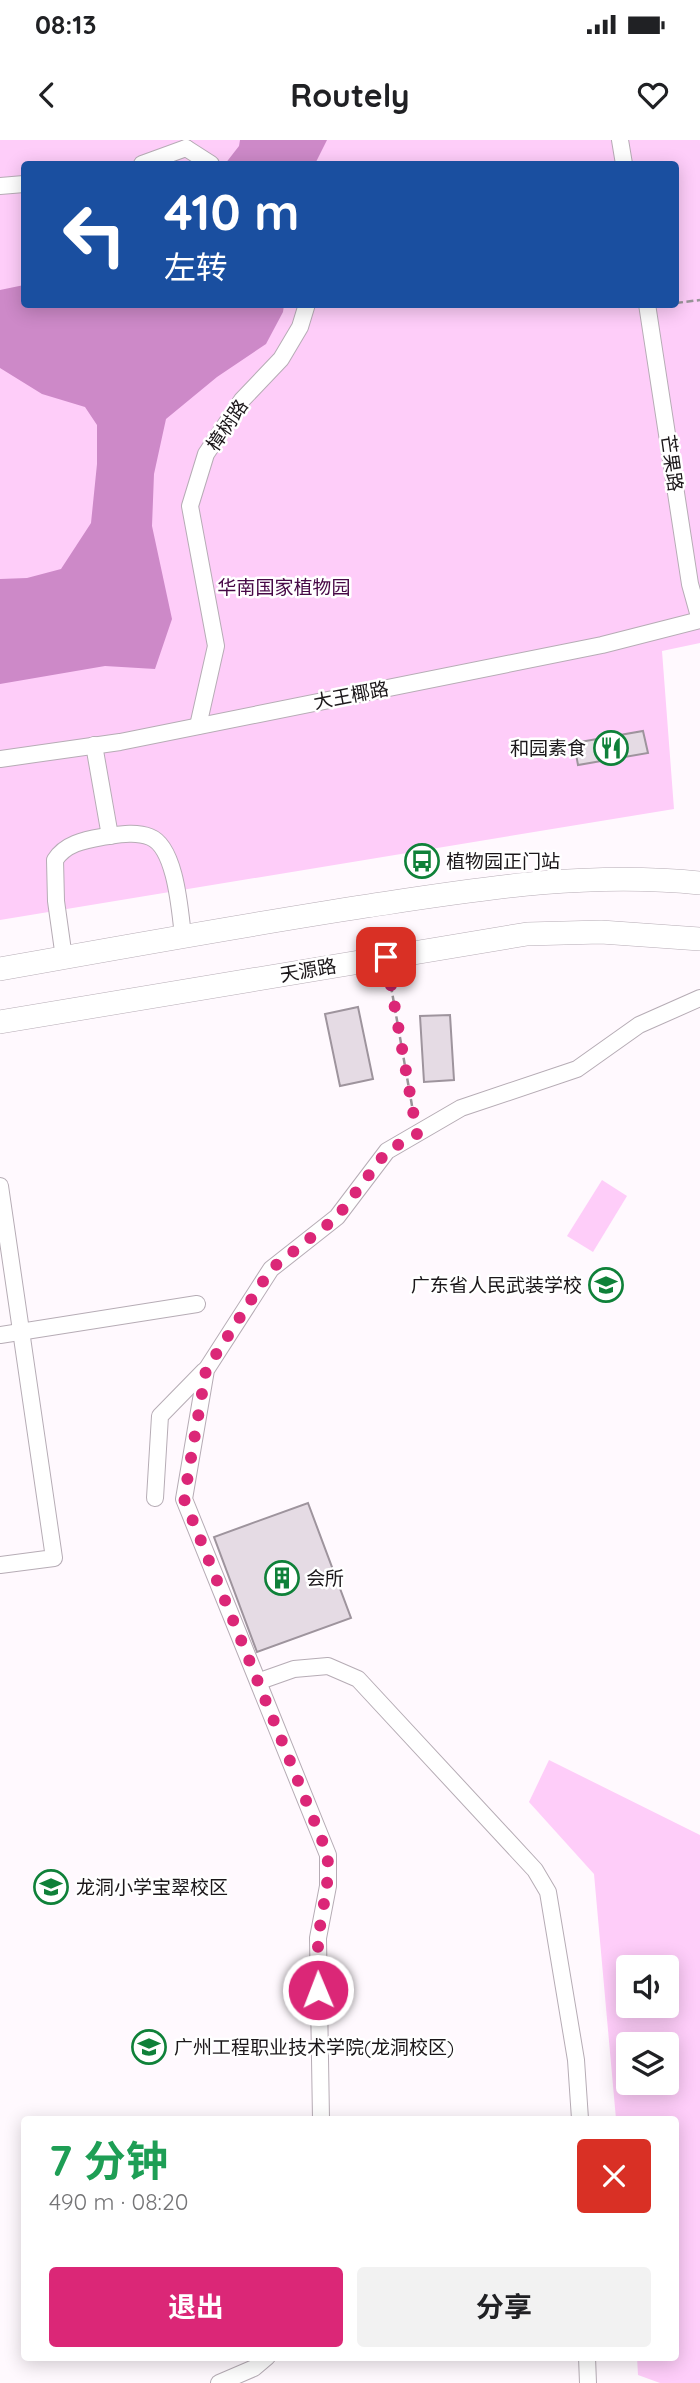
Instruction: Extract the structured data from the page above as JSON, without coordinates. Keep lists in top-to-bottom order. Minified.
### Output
{"streets":{"highway":["天源路"],"street":["樟树路","芒果路","大王椰路"]},"crossings":[["樟树路","大王椰路"],["芒果路","大王椰路"]],"parks":["华南国家植物园"],"places":{"restaurant":["和园素食"],"bus stop":["植物园正门站"],"school or university":["广东省人民武装学校","龙洞小学宝翠校区","广州工程职业技术学院(龙洞校区)"],"building":["会所"]},"page":{"status":"08:13","header":"Routely","turn":["410 m","左转"],"heading":["7 分钟","490 m · 08:20"],"buttons":["退出","分享"]}}
